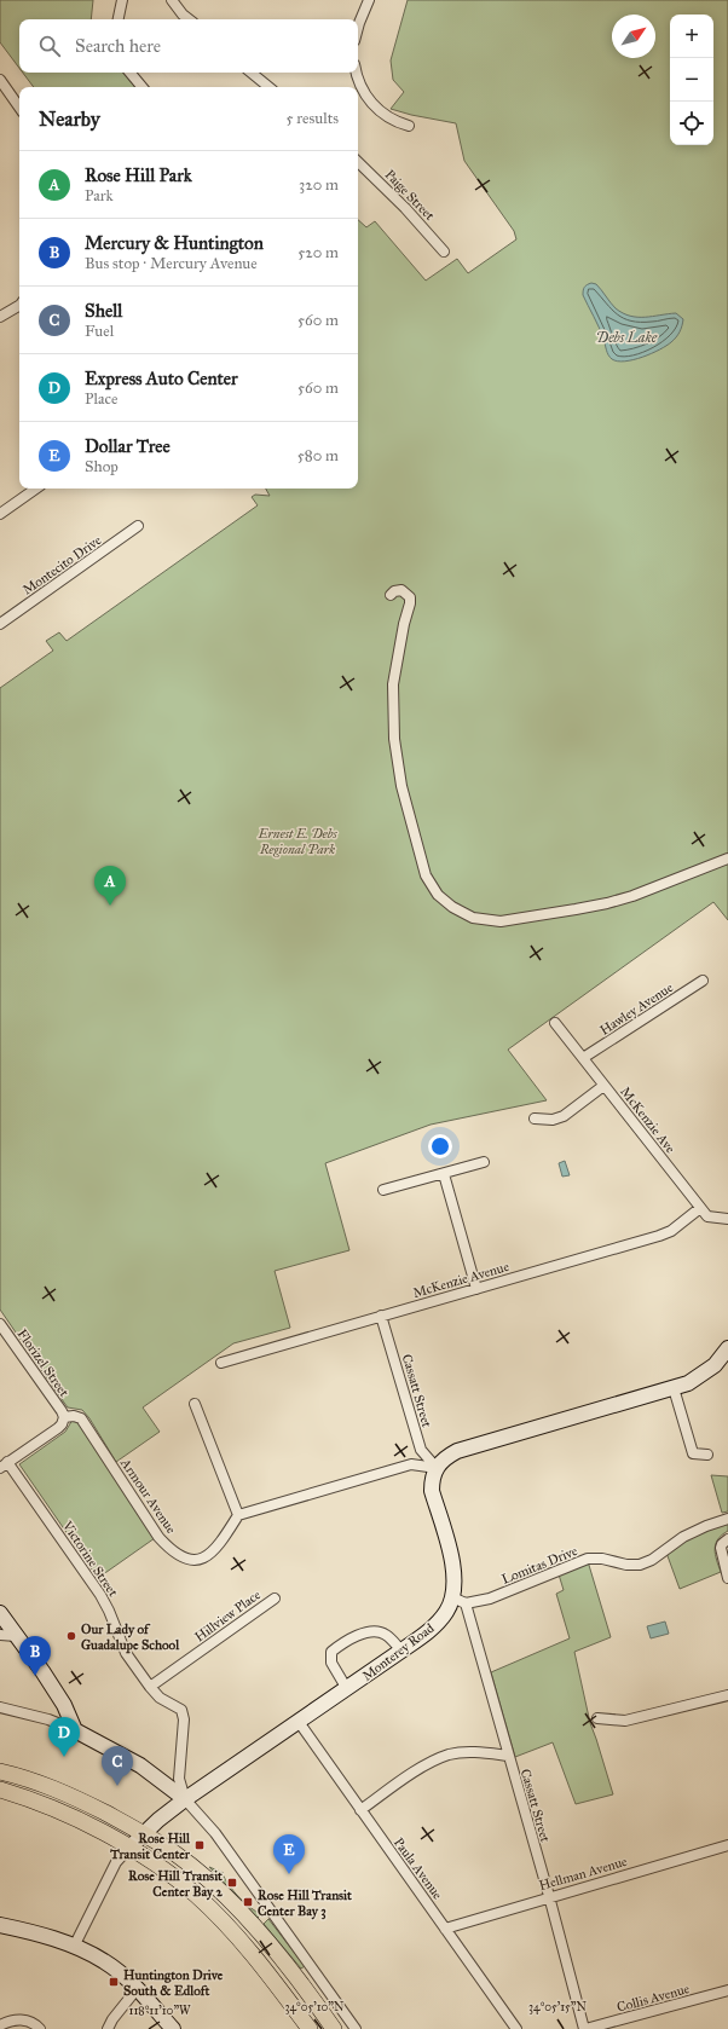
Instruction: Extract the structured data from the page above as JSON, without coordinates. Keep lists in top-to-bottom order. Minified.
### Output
{"streets":{"street":["Paige Street","Montecito Drive","Hawley Avenue","McKenzie Ave","McKenzie Avenue","Florizel Street","Cassatt Street","Armour Avenue","Victorine Street","Lomitas Drive","Hillview Place","Monterey Road","Paula Avenue","Hellman Avenue","Collis Avenue"]},"crossings":[["Hawley Avenue","McKenzie Ave"],["McKenzie Ave","McKenzie Avenue"],["McKenzie Avenue","Cassatt Street"],["Florizel Street","Armour Avenue"],["Cassatt Street","Lomitas Drive"],["Cassatt Street","Monterey Road"],["Cassatt Street","Hellman Avenue"],["Cassatt Street","Collis Avenue"],["Victorine Street","Hillview Place"],["Victorine Street","Monterey Road"],["Lomitas Drive","Monterey Road"],["Monterey Road","Paula Avenue"],["Paula Avenue","Hellman Avenue"]],"water":["Debs Lake"],"parks":["Ernest E. Debs Regional Park"],"places":{"other":["Our Lady of Guadalupe School"],"transit":["Rose Hill Transit Center","Rose Hill Transit Center Bay 2","Rose Hill Transit Center Bay 3","Huntington Drive South & Edloft"]},"north":"top right","page":{"map_buttons":["+","−"],"search":"Search here","heading":["Nearby","5 results"],"list":[{"mark":"A","name":"Rose Hill Park","note":"Park","value":"320 m"},{"mark":"B","name":"Mercury & Huntington","note":"Bus stop · Mercury Avenue","value":"520 m"},{"mark":"C","name":"Shell","note":"Fuel","value":"560 m"},{"mark":"D","name":"Express Auto Center","note":"Place","value":"560 m"},{"mark":"E","name":"Dollar Tree","note":"Shop","value":"580 m"}],"pins":["A","B","D","C","E"]},"coordinates":["34°05'10\"N","34°05'15\"N","118°11'10\"W"]}
